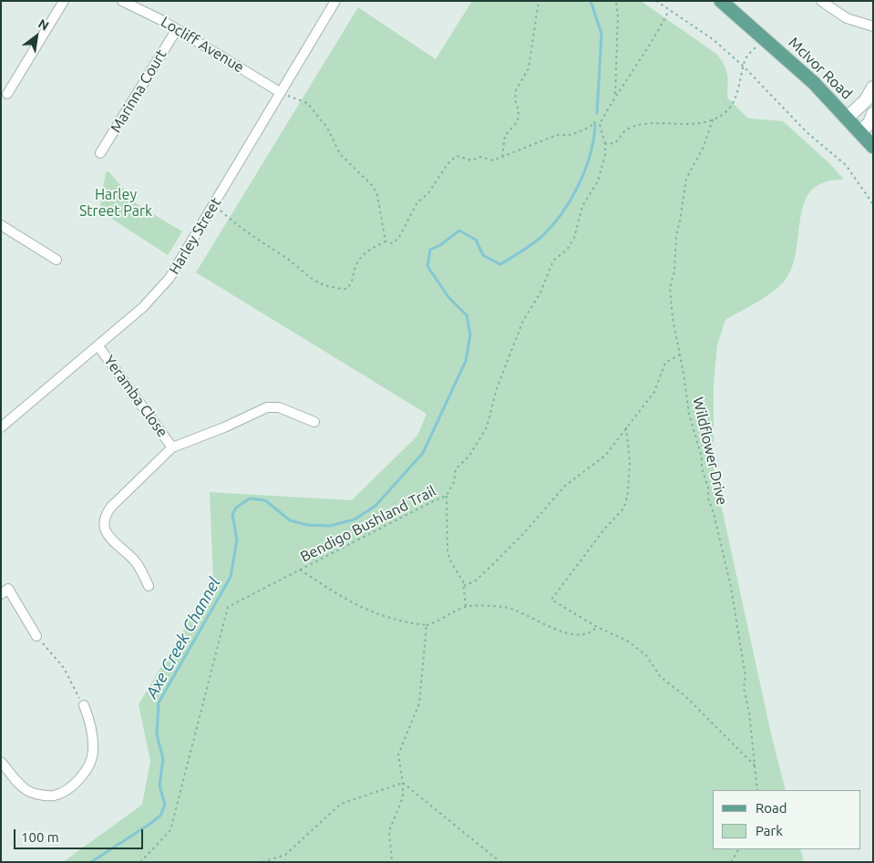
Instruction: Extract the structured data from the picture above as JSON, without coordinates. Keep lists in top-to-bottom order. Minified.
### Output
{"streets":{"main road":["McIvor Road"],"street":["Locliff Avenue","Marinna Court","Harley Street","Yeramba Close"],"path":["Wildflower Drive","Bendigo Bushland Trail"]},"crossings":[["Locliff Avenue","Marinna Court"],["Locliff Avenue","Harley Street"],["Harley Street","Yeramba Close"]],"water":["Axe Creek Channel"],"parks":["Harley Street Park"],"legend":["Road","Park"],"scale_bar":"100 m","north":"top right"}
